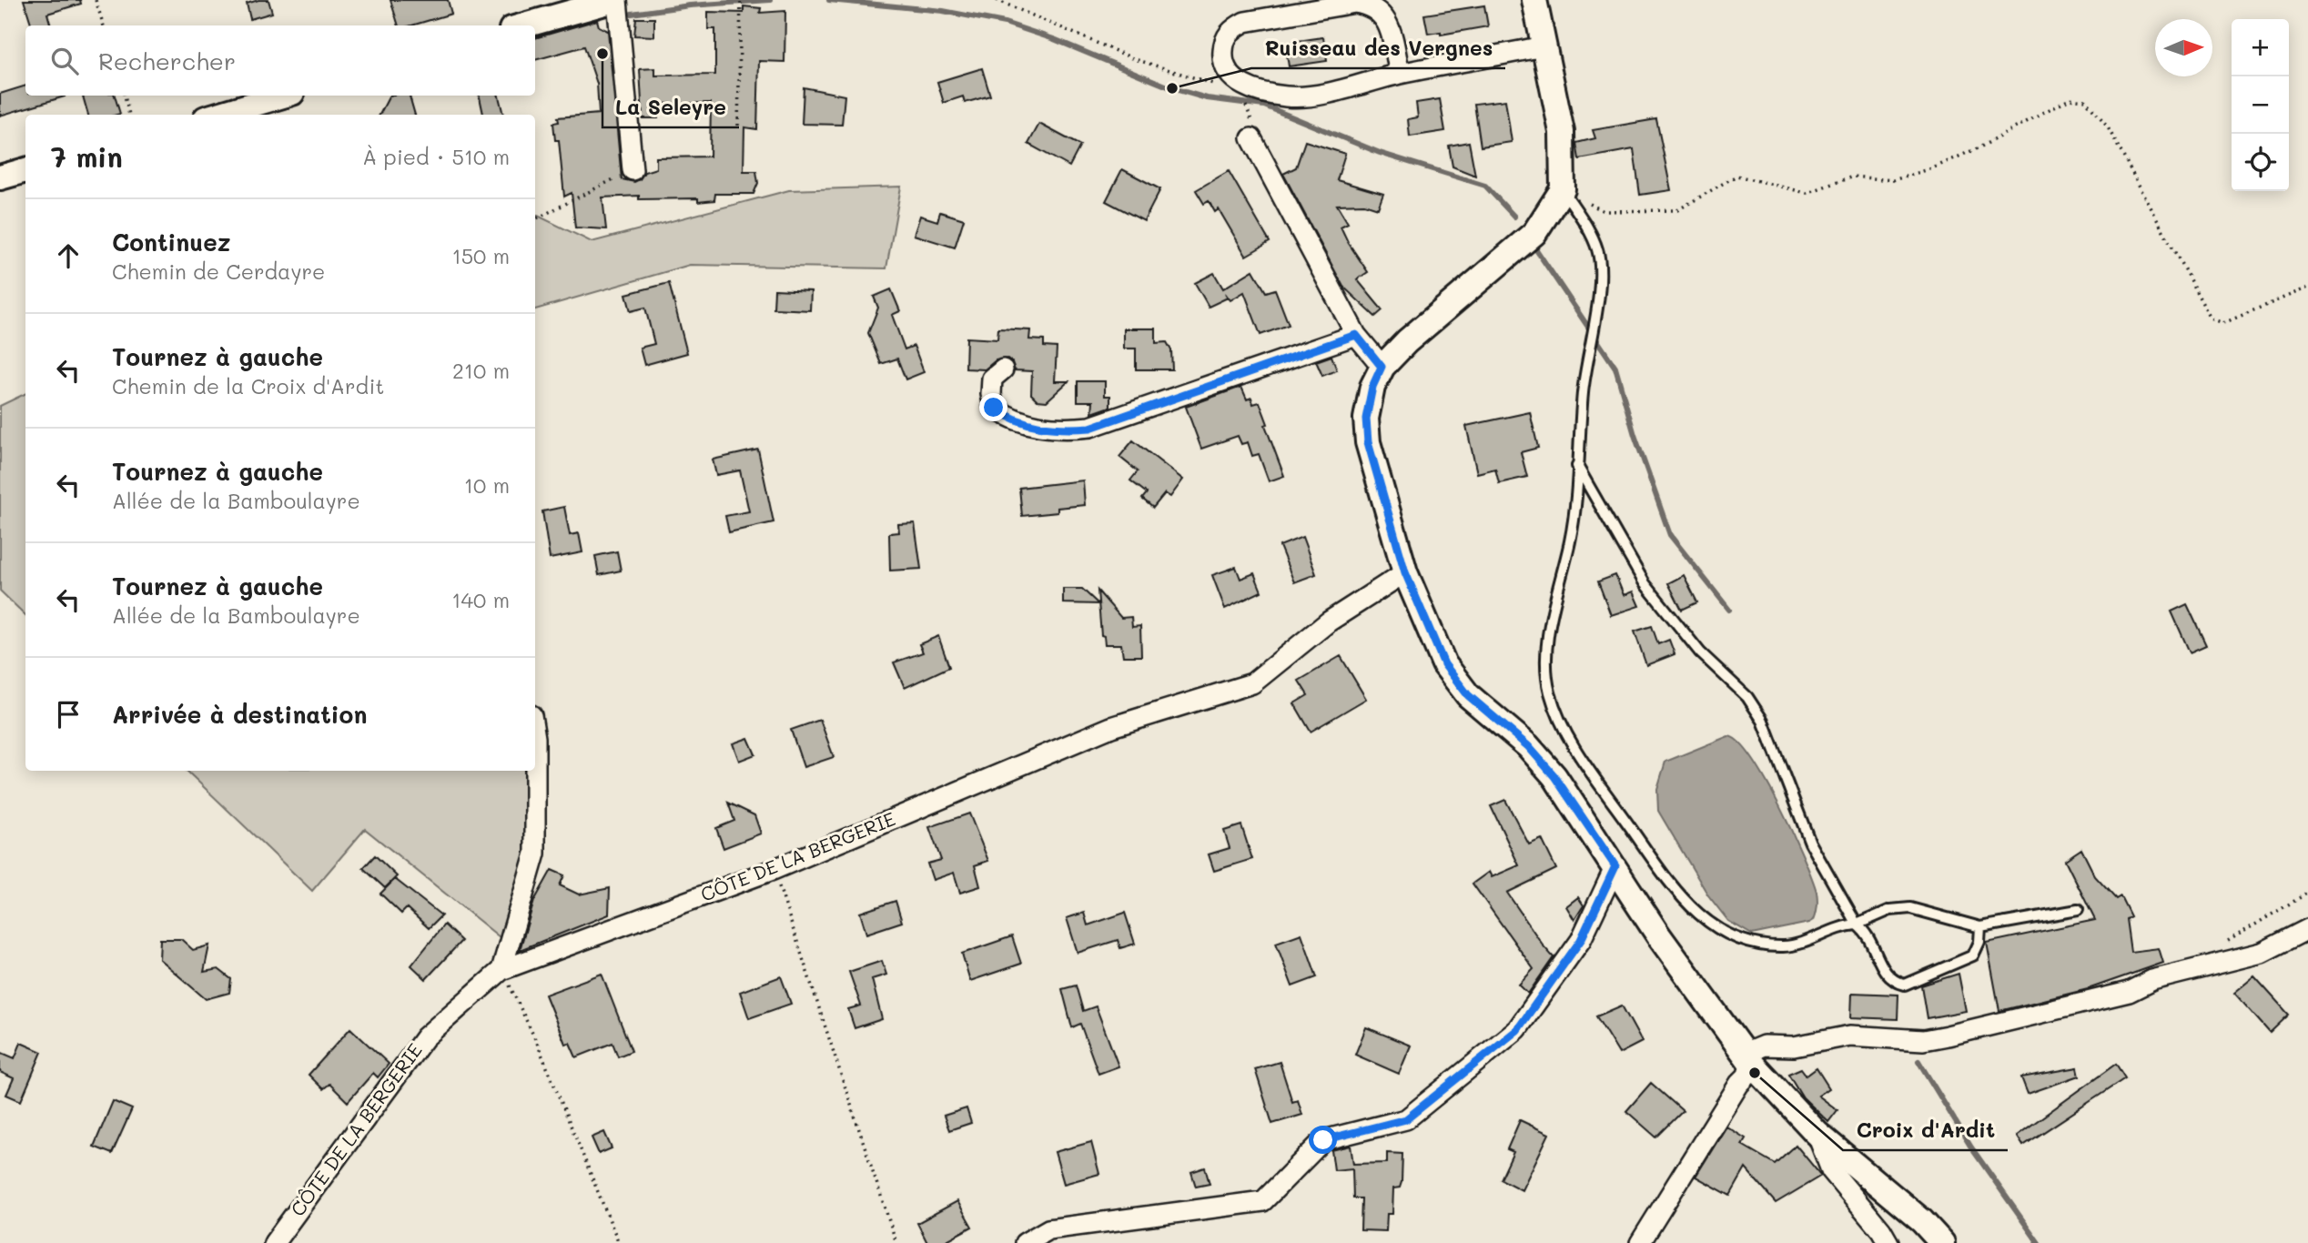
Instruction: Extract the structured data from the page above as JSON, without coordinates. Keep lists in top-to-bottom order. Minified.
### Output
{"streets":{"street":["CÔTE DE LA BERGERIE"]},"places":["La Seleyre","Ruisseau des Vergnes","Croix d'Ardit"],"north":"right","page":{"map_buttons":["+","−"],"search":"Rechercher","heading":["7 min","À pied · 510 m"],"list":[["Continuez","Chemin de Cerdayre","150 m"],["Tournez à gauche","Chemin de la Croix d'Ardit","210 m"],["Tournez à gauche","Allée de la Bamboulayre","10 m"],["Tournez à gauche","Allée de la Bamboulayre","140 m"],"Arrivée à destination"]}}
